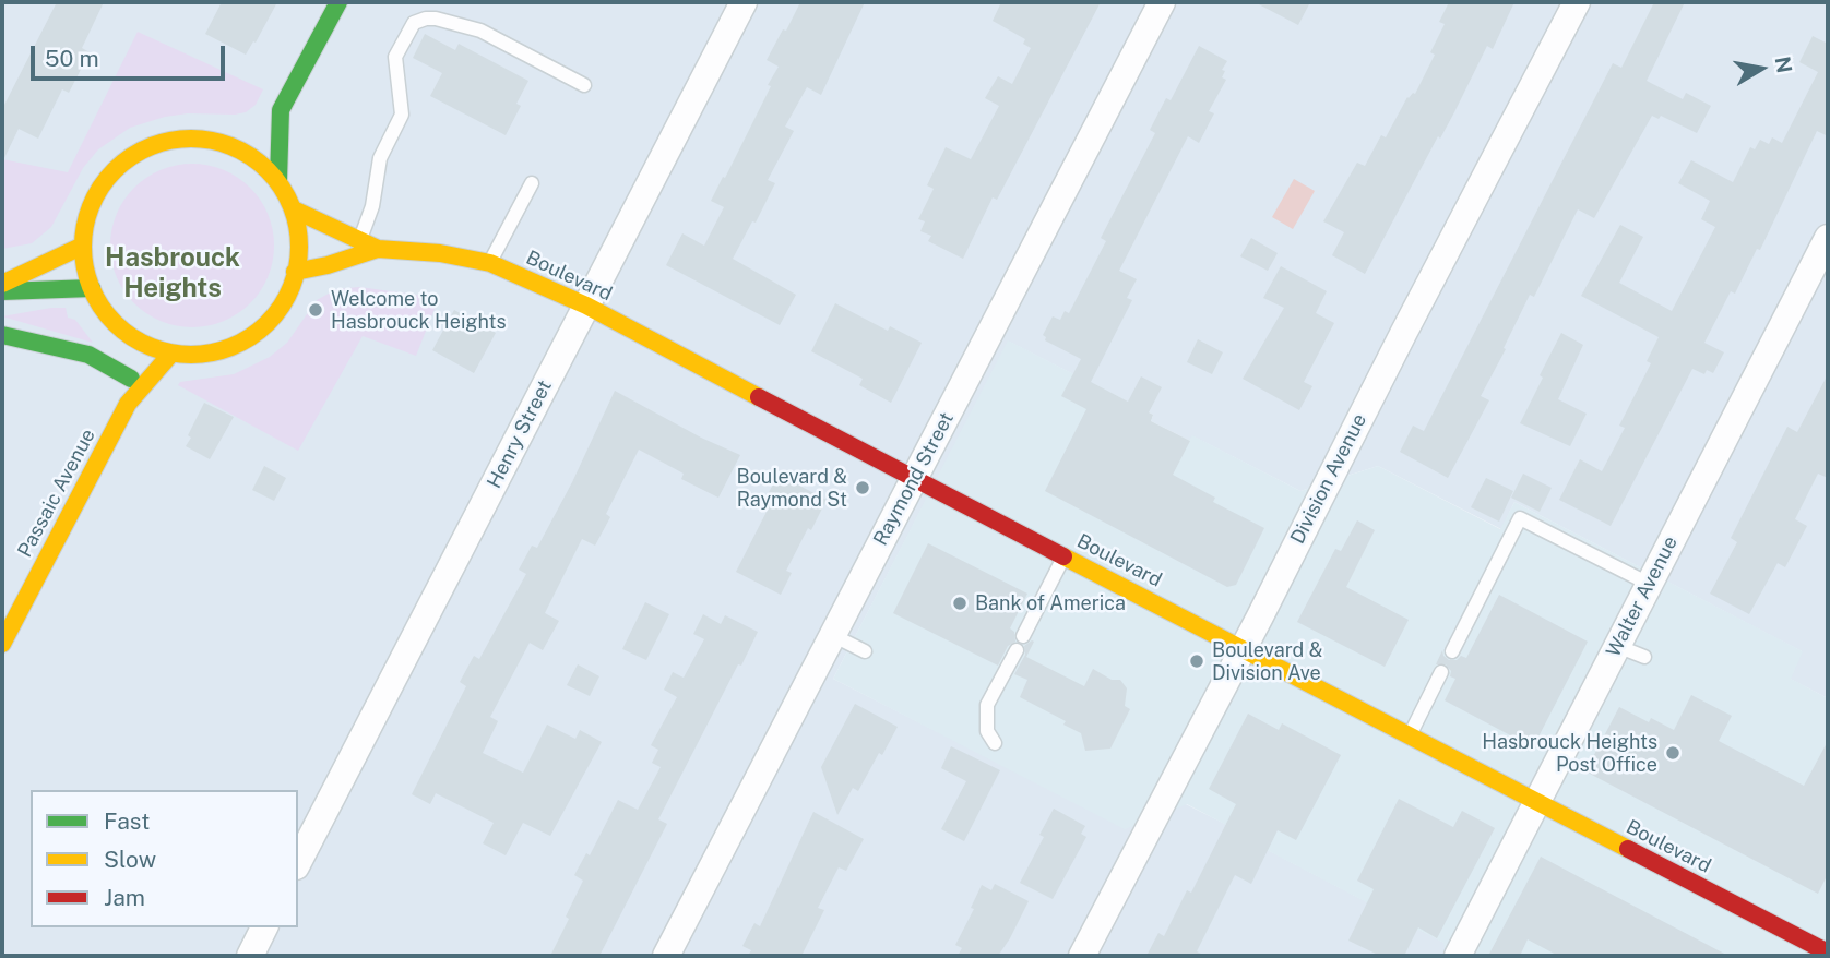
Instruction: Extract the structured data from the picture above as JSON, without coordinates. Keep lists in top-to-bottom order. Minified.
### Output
{"streets":{"street":["Boulevard","Henry Street","Raymond Street","Division Avenue","Passaic Avenue","Walter Avenue"]},"crossings":[["Boulevard","Henry Street"],["Boulevard","Raymond Street"],["Boulevard","Division Avenue"],["Boulevard","Passaic Avenue"],["Boulevard","Walter Avenue"]],"districts":["Hasbrouck Heights"],"places":["Welcome to Hasbrouck Heights","Boulevard & Raymond St","Bank of America","Boulevard & Division Ave","Hasbrouck Heights Post Office"],"legend":["Fast","Slow","Jam"],"scale_bar":"50 m","north":"right"}
